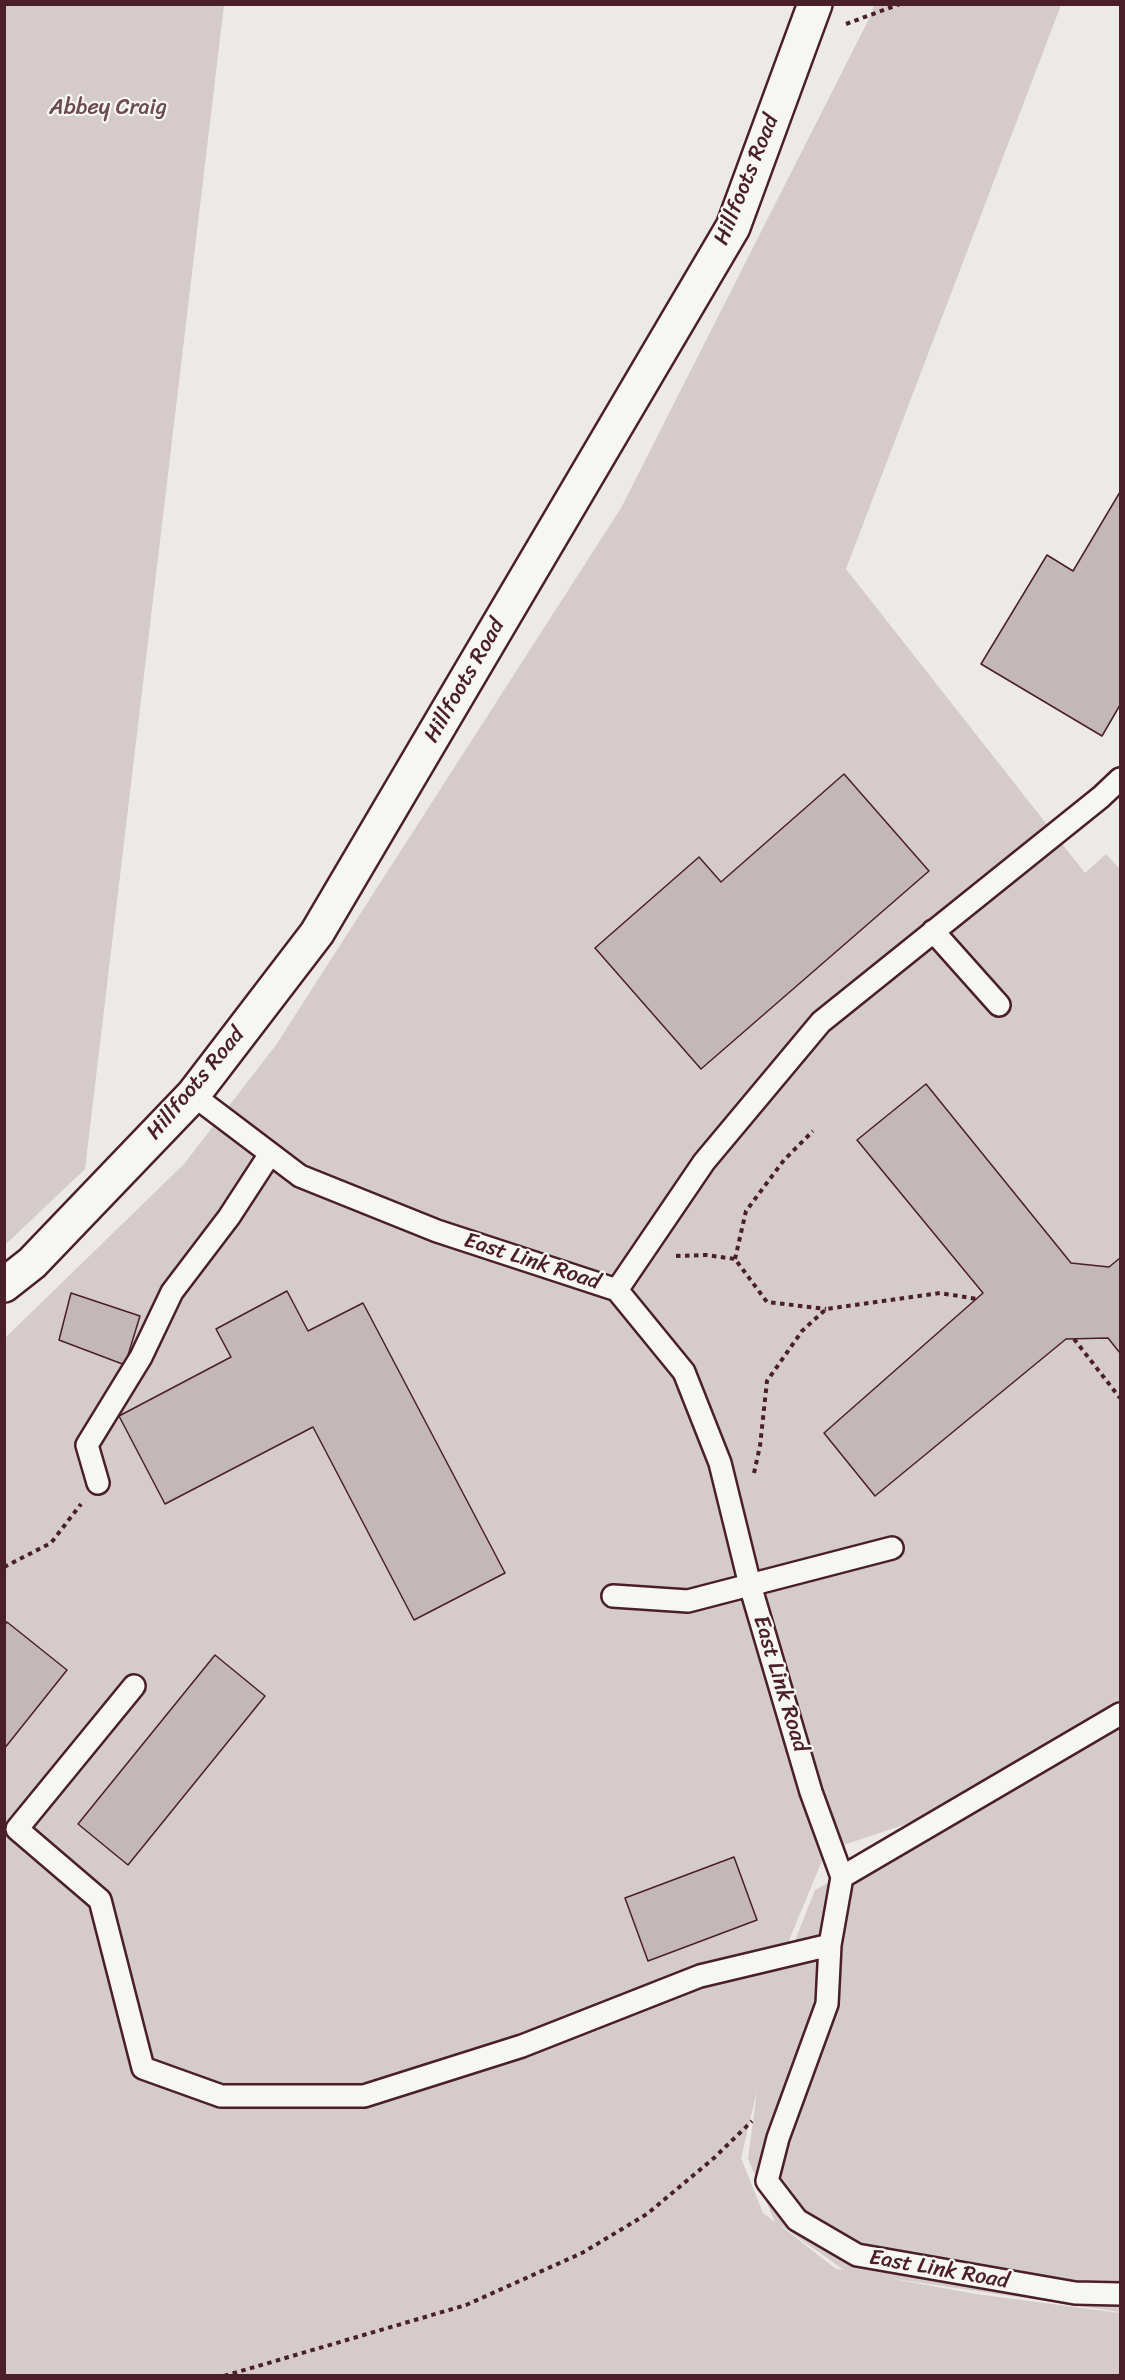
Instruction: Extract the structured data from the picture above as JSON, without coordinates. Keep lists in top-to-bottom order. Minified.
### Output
{"streets":{"main road":["Hillfoots Road"],"lane":["East Link Road"]},"crossings":[["Hillfoots Road","East Link Road"]],"parks":["Abbey Craig"]}
